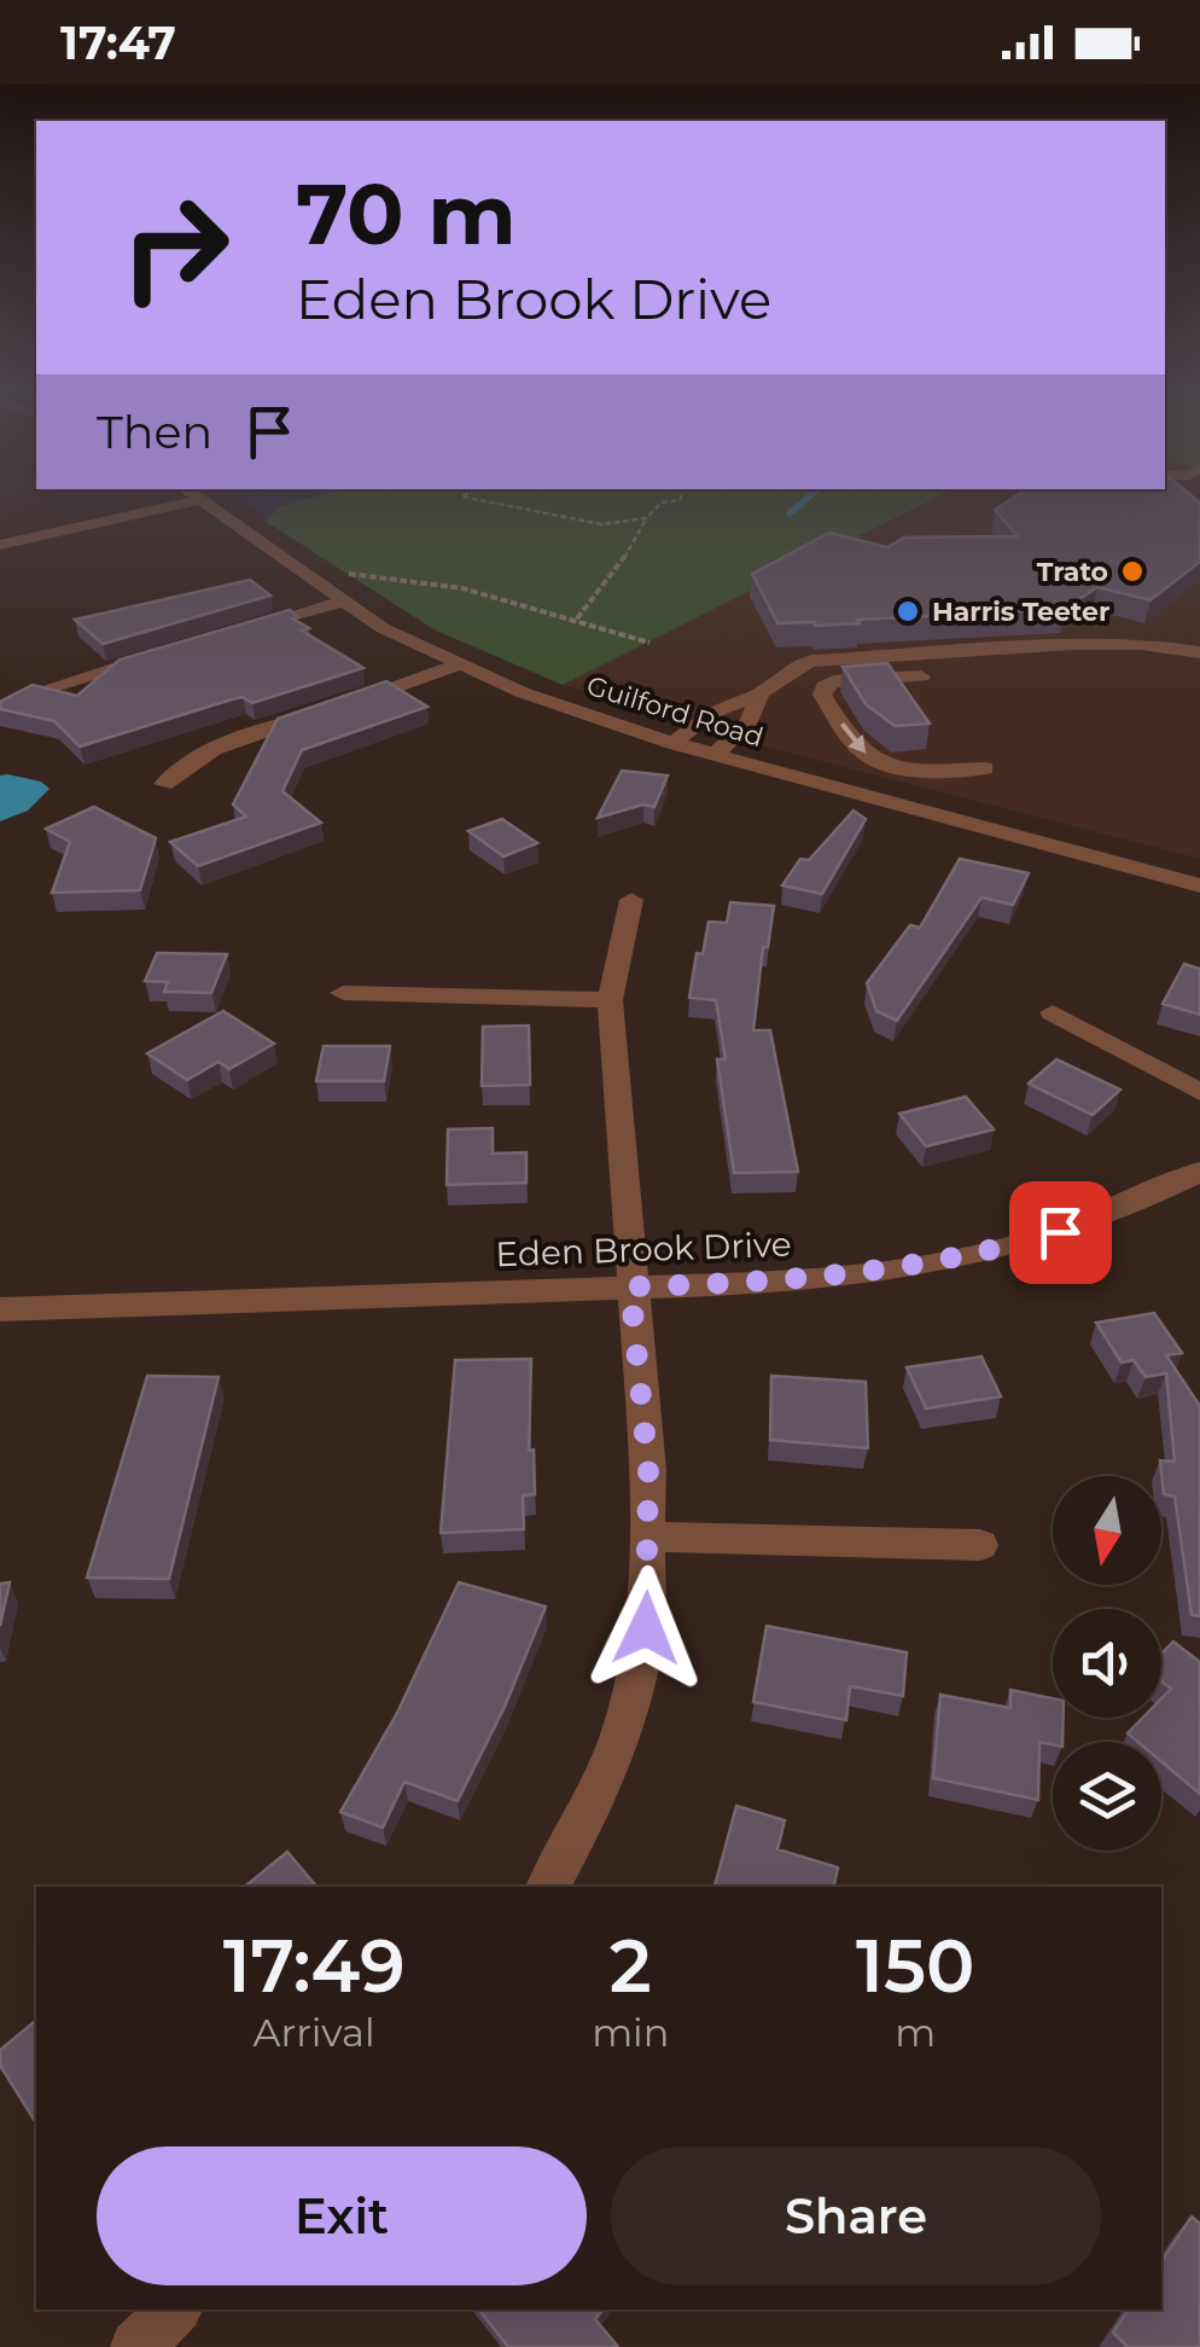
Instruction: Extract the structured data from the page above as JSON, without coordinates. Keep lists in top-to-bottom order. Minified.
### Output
{"streets":{"street":["Guilford Road","Eden Brook Drive"]},"places":["Trato","Harris Teeter"],"north":"bottom","page":{"status":"17:47","turn":["70 m","Eden Brook Drive"],"then":"Then","eta":["17:49","Arrival","2","min","150","m"],"buttons":["Exit","Share"]}}
